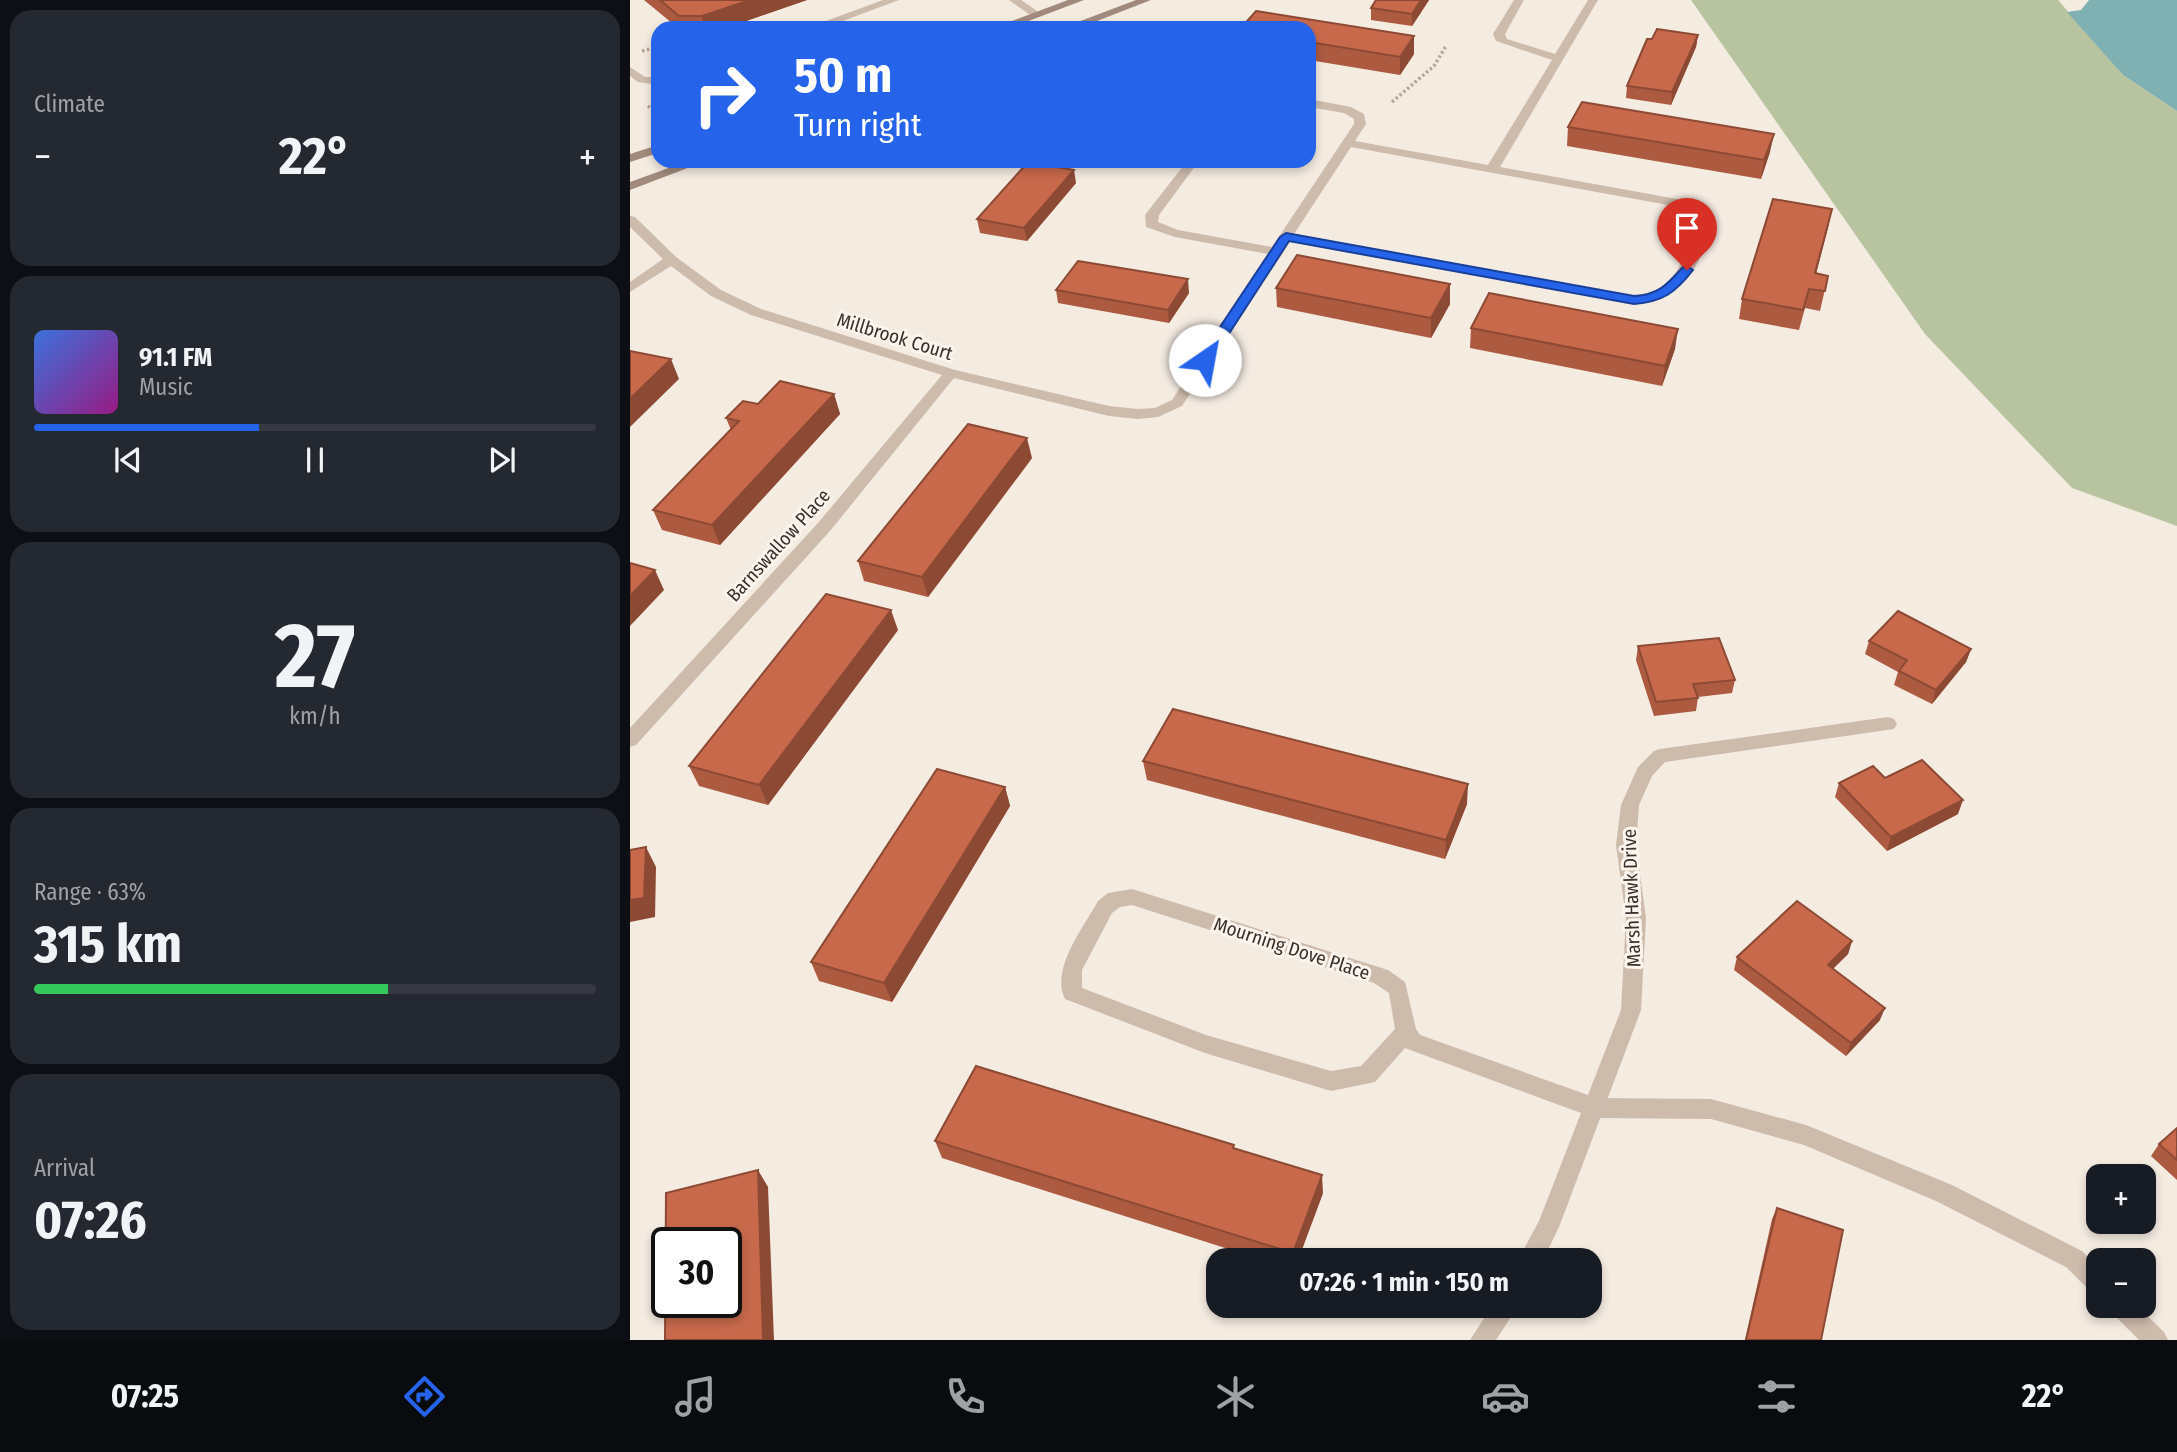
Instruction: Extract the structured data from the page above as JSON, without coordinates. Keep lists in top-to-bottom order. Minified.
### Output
{"streets":{"street":["Millbrook Court","Barnswallow Place","Marsh Hawk Drive","Mourning Dove Place"]},"crossings":[["Millbrook Court","Barnswallow Place"]],"page":{"tile":["Climate",["27","km/h"],["Range · 63%","315 km"],["Arrival","07:26"]],"turn":["50 m","Turn right"],"heat":["−","22°","+"],"song":["91.1 FM","Music"],"map_buttons":["+","−"],"limit":"30","trip":"07:26 · 1 min · 150 m","tabs":["07:25","22°"]}}
